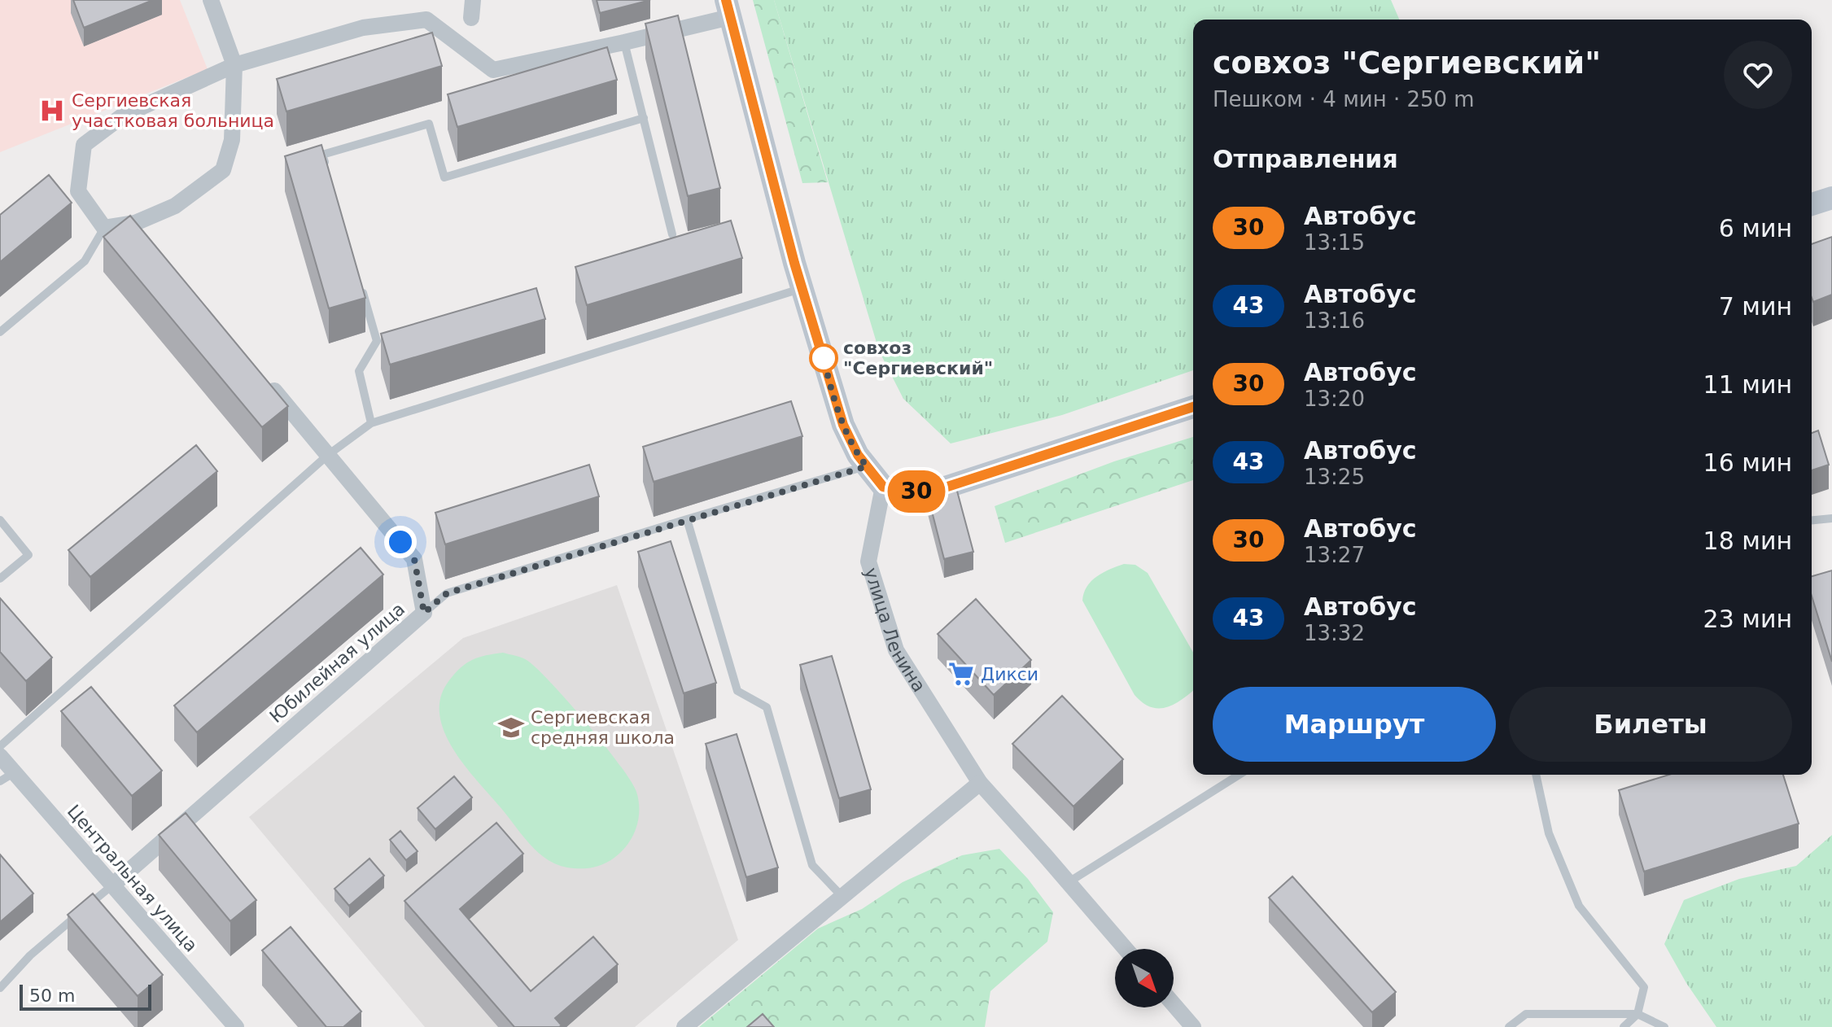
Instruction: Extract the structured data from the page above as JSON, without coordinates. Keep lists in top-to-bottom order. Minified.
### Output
{"streets":{"street":["улица Ленина","Юбилейная улица","Центральная улица"]},"crossings":[["Юбилейная улица","Центральная улица"]],"places":{"hospital":["Сергиевская участковая больница"],"other":["совхоз \"Сергиевский\""],"supermarket":["Дикси"],"school or university":["Сергиевская средняя школа"]},"lines":["bus line 30"],"scale_bar":"50 m","north":"bottom right","page":{"on_map":"30","heading":[["совхоз \"Сергиевский\"","Пешком · 4 мин · 250 m"],"Отправления"],"list":[{"mark":"30","name":"Автобус","note":"13:15","value":"6 мин"},{"mark":"43","name":"Автобус","note":"13:16","value":"7 мин"},{"mark":"30","name":"Автобус","note":"13:20","value":"11 мин"},{"mark":"43","name":"Автобус","note":"13:25","value":"16 мин"},{"mark":"30","name":"Автобус","note":"13:27","value":"18 мин"},{"mark":"43","name":"Автобус","note":"13:32","value":"23 мин"}],"buttons":["Маршрут","Билеты"],"scale":"50 m"}}
